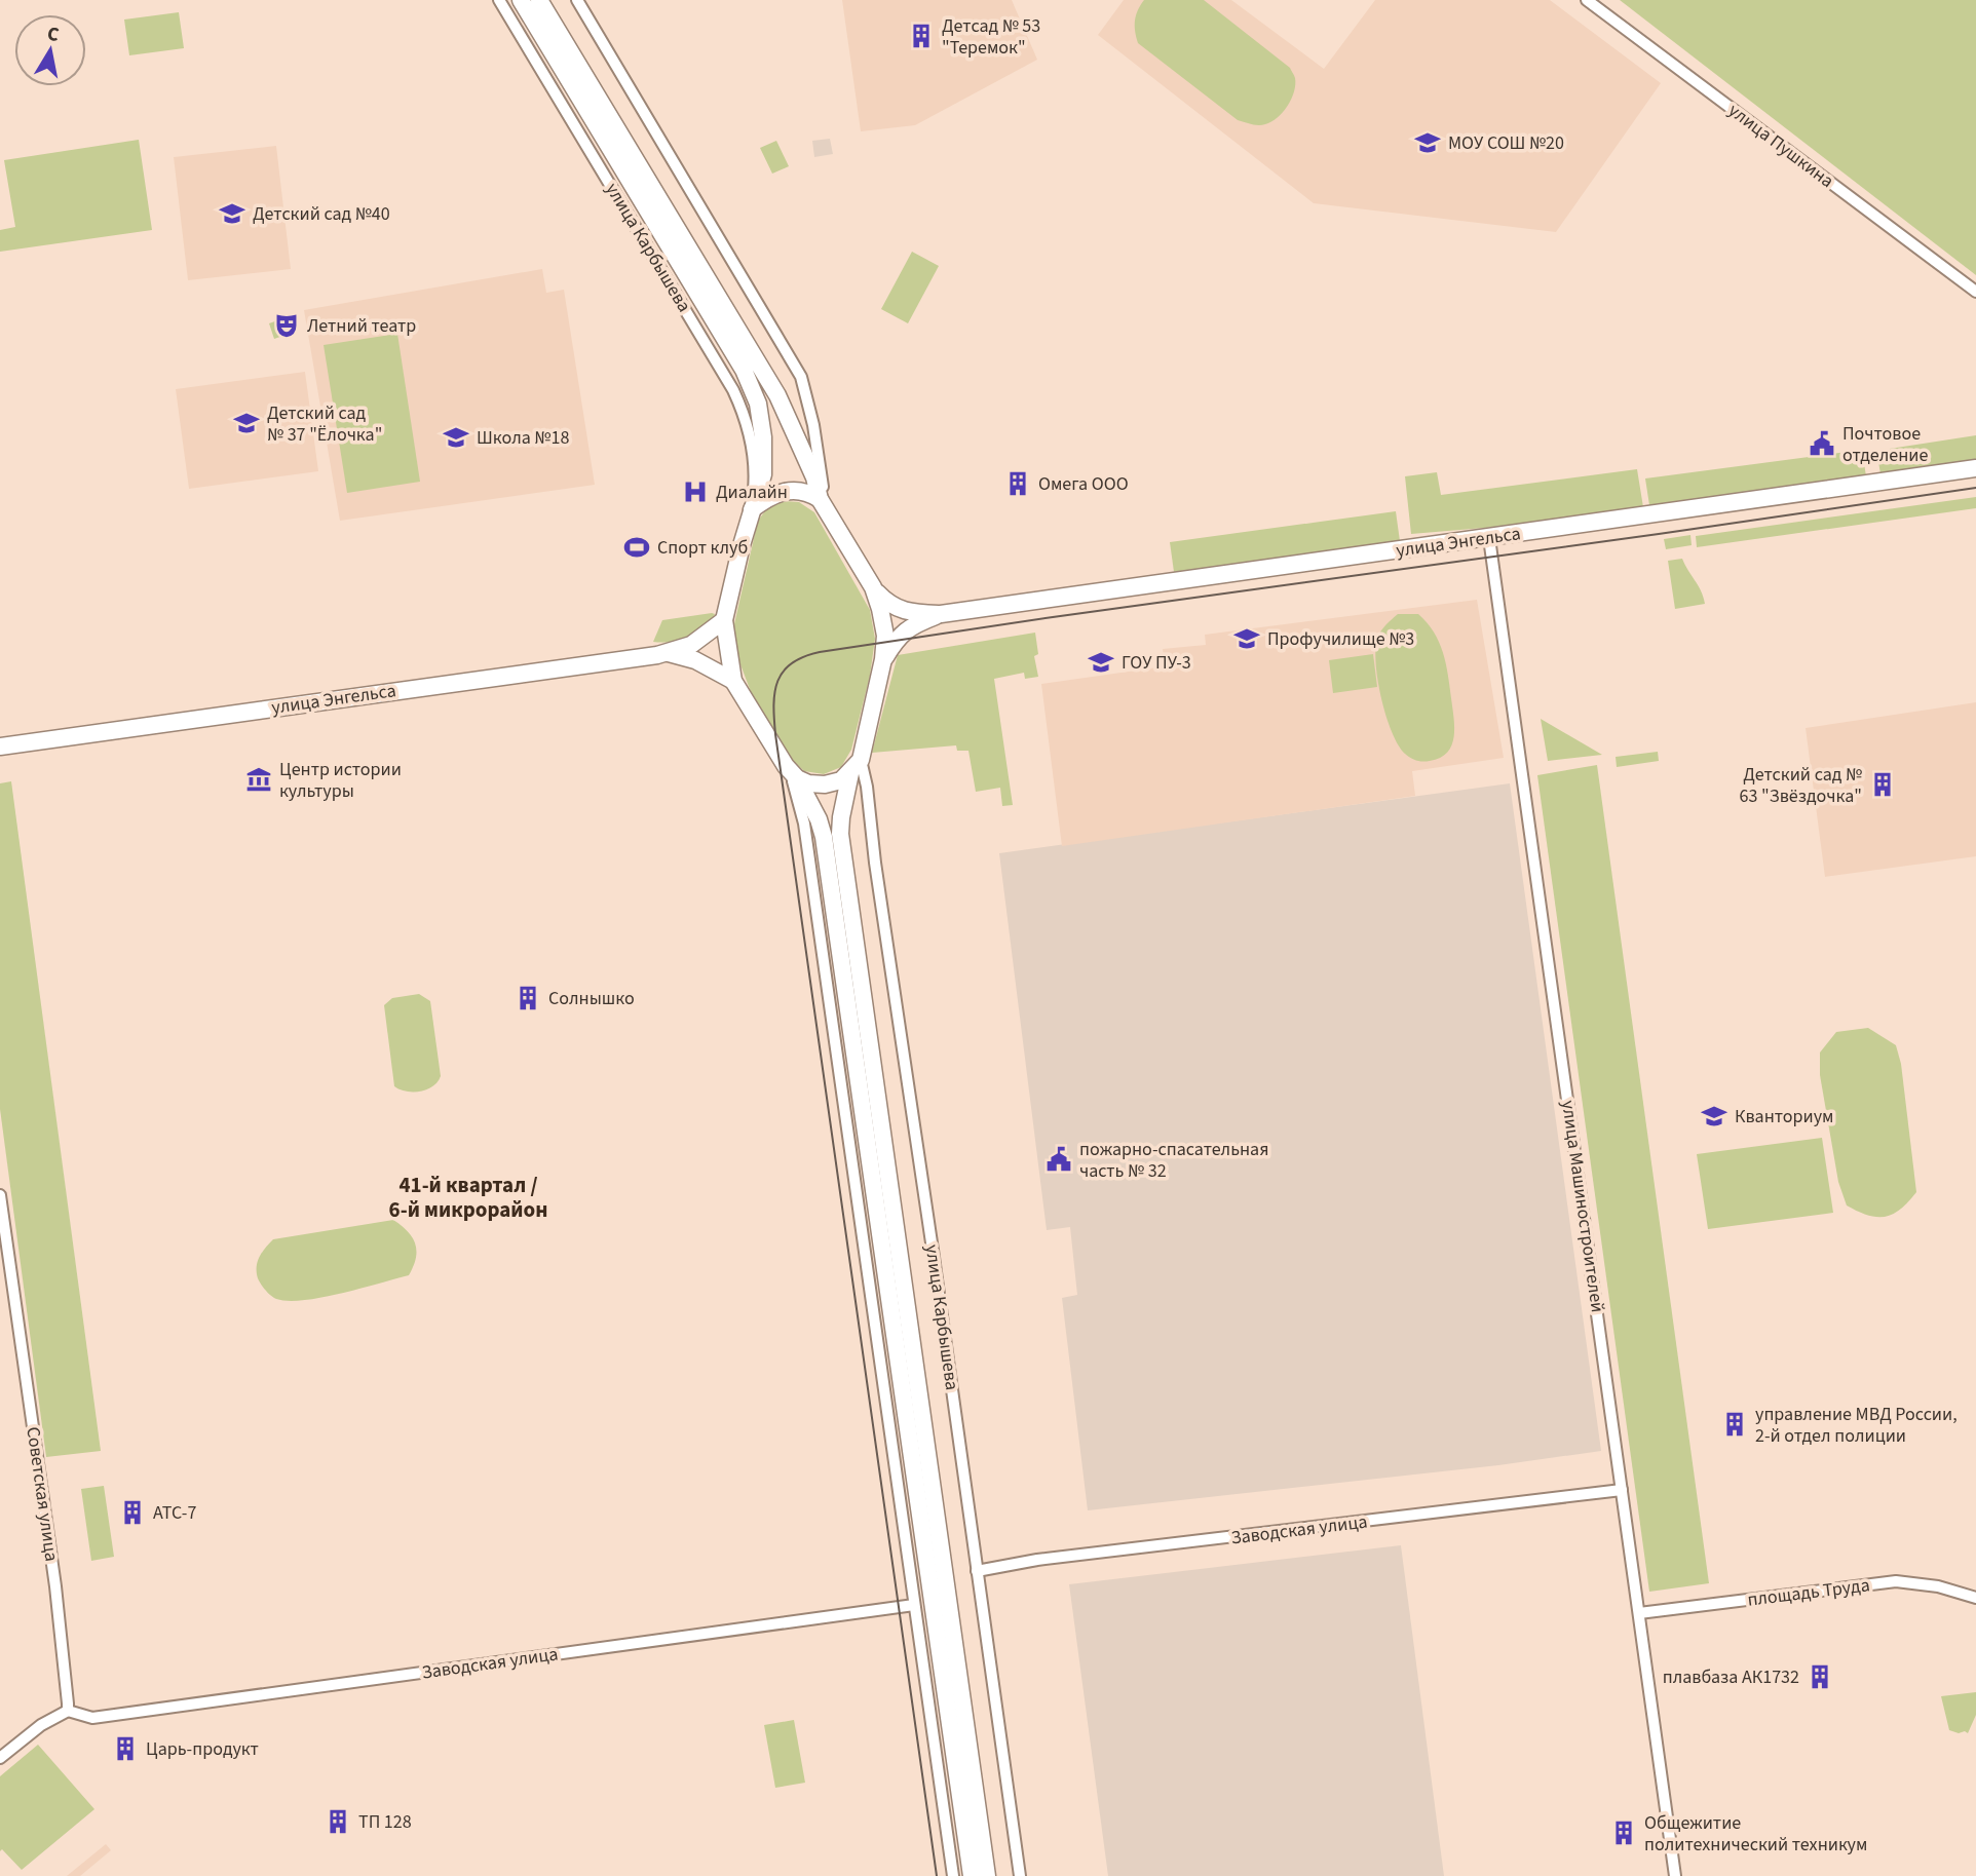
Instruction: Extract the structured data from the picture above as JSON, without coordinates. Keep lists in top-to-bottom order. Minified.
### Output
{"streets":{"street":["улица Пушкина","улица Карбышева","улица Энгельса","улица Машиностроителей","Советская улица","Заводская улица","площадь Труда"]},"crossings":[["улица Карбышева","улица Энгельса"],["улица Карбышева","Заводская улица"],["улица Энгельса","улица Машиностроителей"],["улица Машиностроителей","Заводская улица"],["улица Машиностроителей","площадь Труда"],["Советская улица","Заводская улица"]],"districts":["41-й квартал / 6-й микрорайон"],"places":{"building":["Детсад № 53 \"Теремок\"","Омега ООО","Детский сад № 63 \"Звёздочка\"","Солнышко","управление МВД России, 2-й отдел полиции","АТС-7","плавбаза АК1732","Царь-продукт","ТП 128","Общежитие политехнический техникум"],"school or university":["МОУ СОШ №20","Детский сад №40","Детский сад № 37 \"Ёлочка\"","Школа №18","Профучилище №3","ГОУ ПУ-3","Кванториум"],"theatre":["Летний театр"],"public building":["Почтовое отделение","пожарно-спасательная часть № 32"],"hospital":["Диалайн"],"sports":["Спорт клуб"],"museum":["Центр истории культуры"]},"north":"top"}
